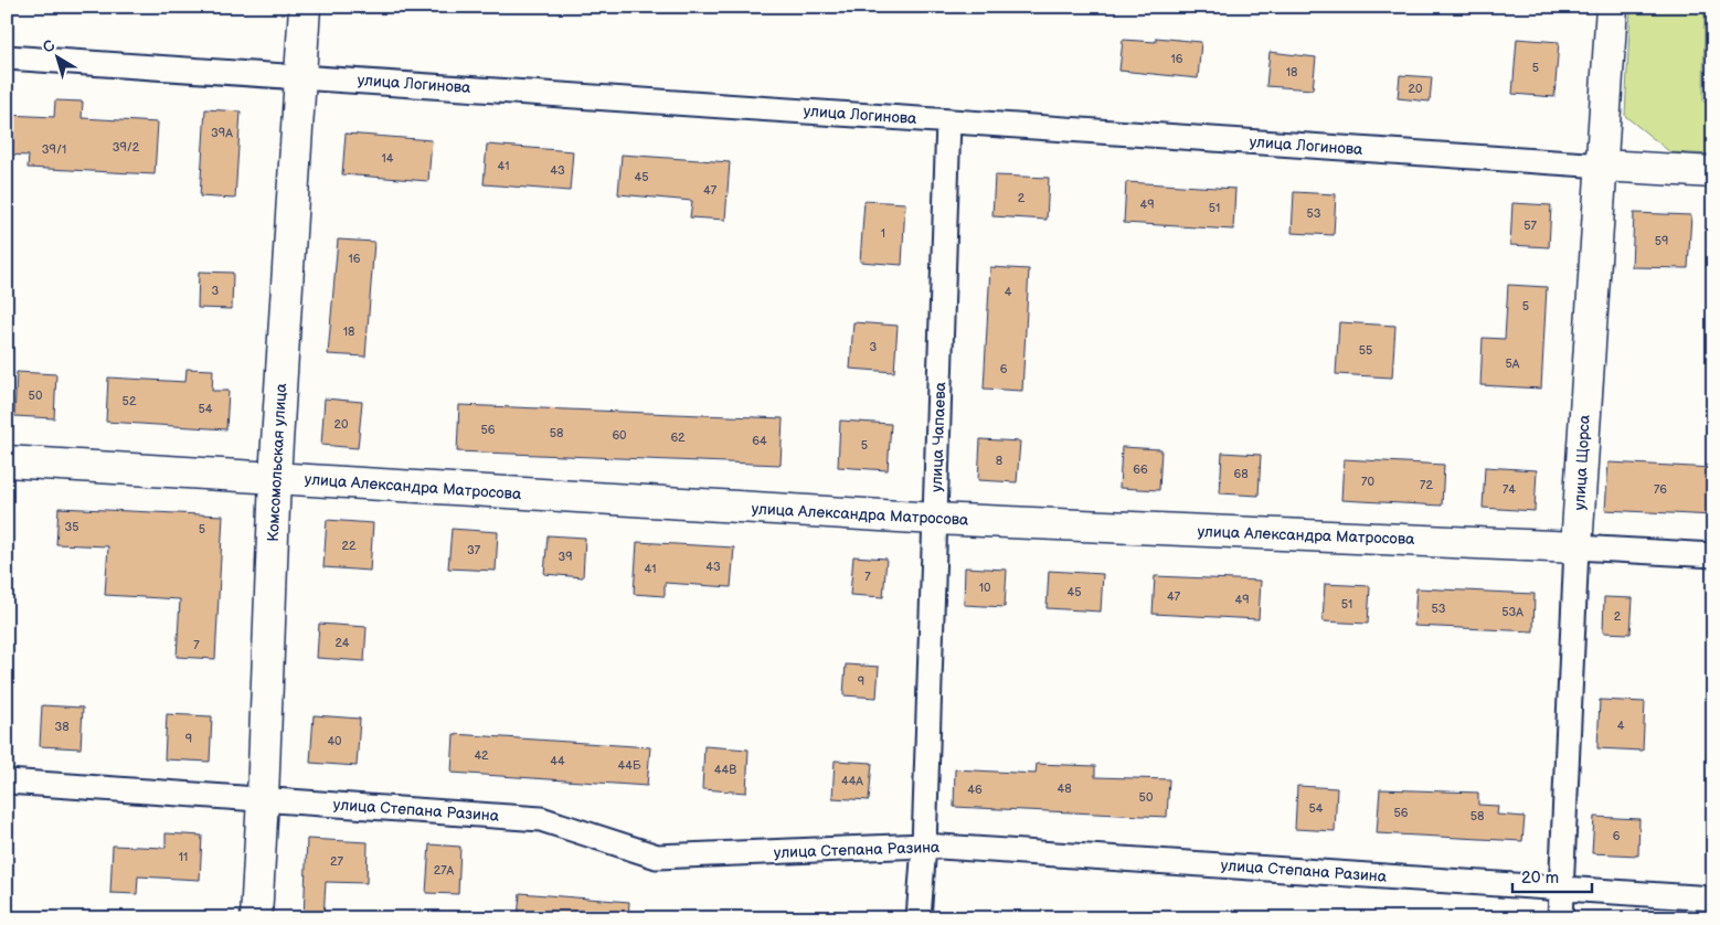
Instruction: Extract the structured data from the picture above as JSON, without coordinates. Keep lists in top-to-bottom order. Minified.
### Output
{"streets":{"street":["улица Логинова","улица Чапаева","Комсомольская улица","улица Щорса","улица Александра Матросова","улица Степана Разина"]},"crossings":[["улица Логинова","улица Чапаева"],["улица Логинова","Комсомольская улица"],["улица Логинова","улица Щорса"],["улица Чапаева","улица Александра Матросова"],["улица Чапаева","улица Степана Разина"],["Комсомольская улица","улица Александра Матросова"],["Комсомольская улица","улица Степана Разина"],["улица Щорса","улица Александра Матросова"],["улица Щорса","улица Степана Разина"]],"house_numbers":["16","5","18","20","39А","39/2","39/1","14","41","43","45","47","2","49","51","53","57","1","59","16","3","4","5","18","3","55","5А","6","50","52","54","20","56","58","60","62","64","5","8","66","68","70","72","74","76","35","5","22","37","39","43","41","7","10","45","47","49","51","53","53А","2","24","7","9","4","38","9","40","42","44","44Б","44В","44А","48","46","50","54","56","58","6","11","27","27А"],"scale_bar":"20 m","north":"top left"}
